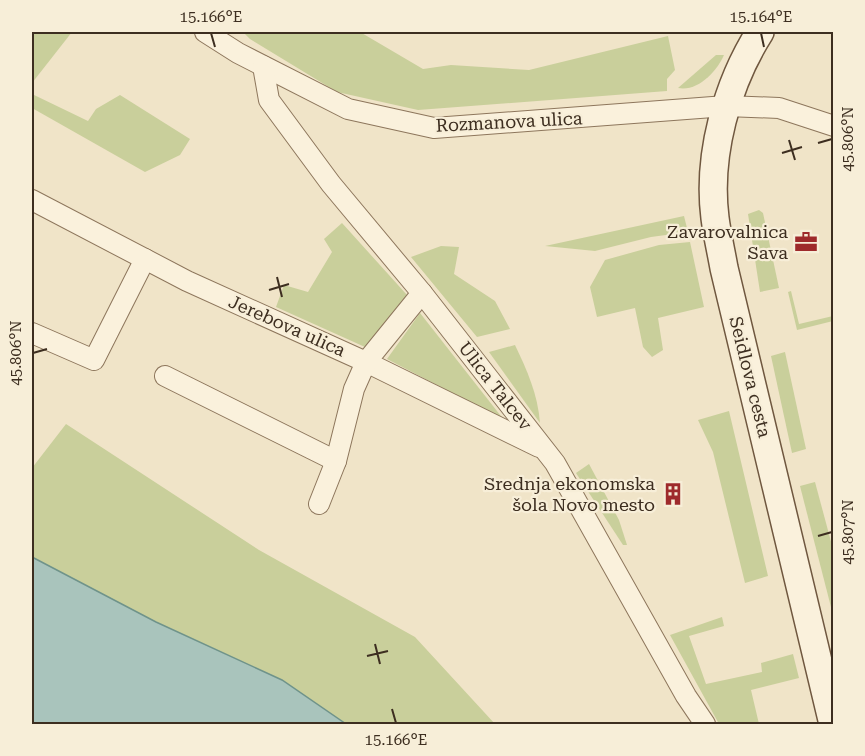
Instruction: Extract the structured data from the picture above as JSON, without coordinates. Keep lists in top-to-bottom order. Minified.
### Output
{"streets":{"street":["Rozmanova ulica","Jerebova ulica","Seidlova cesta","Ulica Talcev"]},"crossings":[["Rozmanova ulica","Seidlova cesta"],["Rozmanova ulica","Ulica Talcev"],["Jerebova ulica","Ulica Talcev"]],"places":{"office":["Zavarovalnica Sava"],"building":["Srednja ekonomska šola Novo mesto"]},"coordinates":["15.166°E","15.164°E","45.806°N","45.807°N"]}
